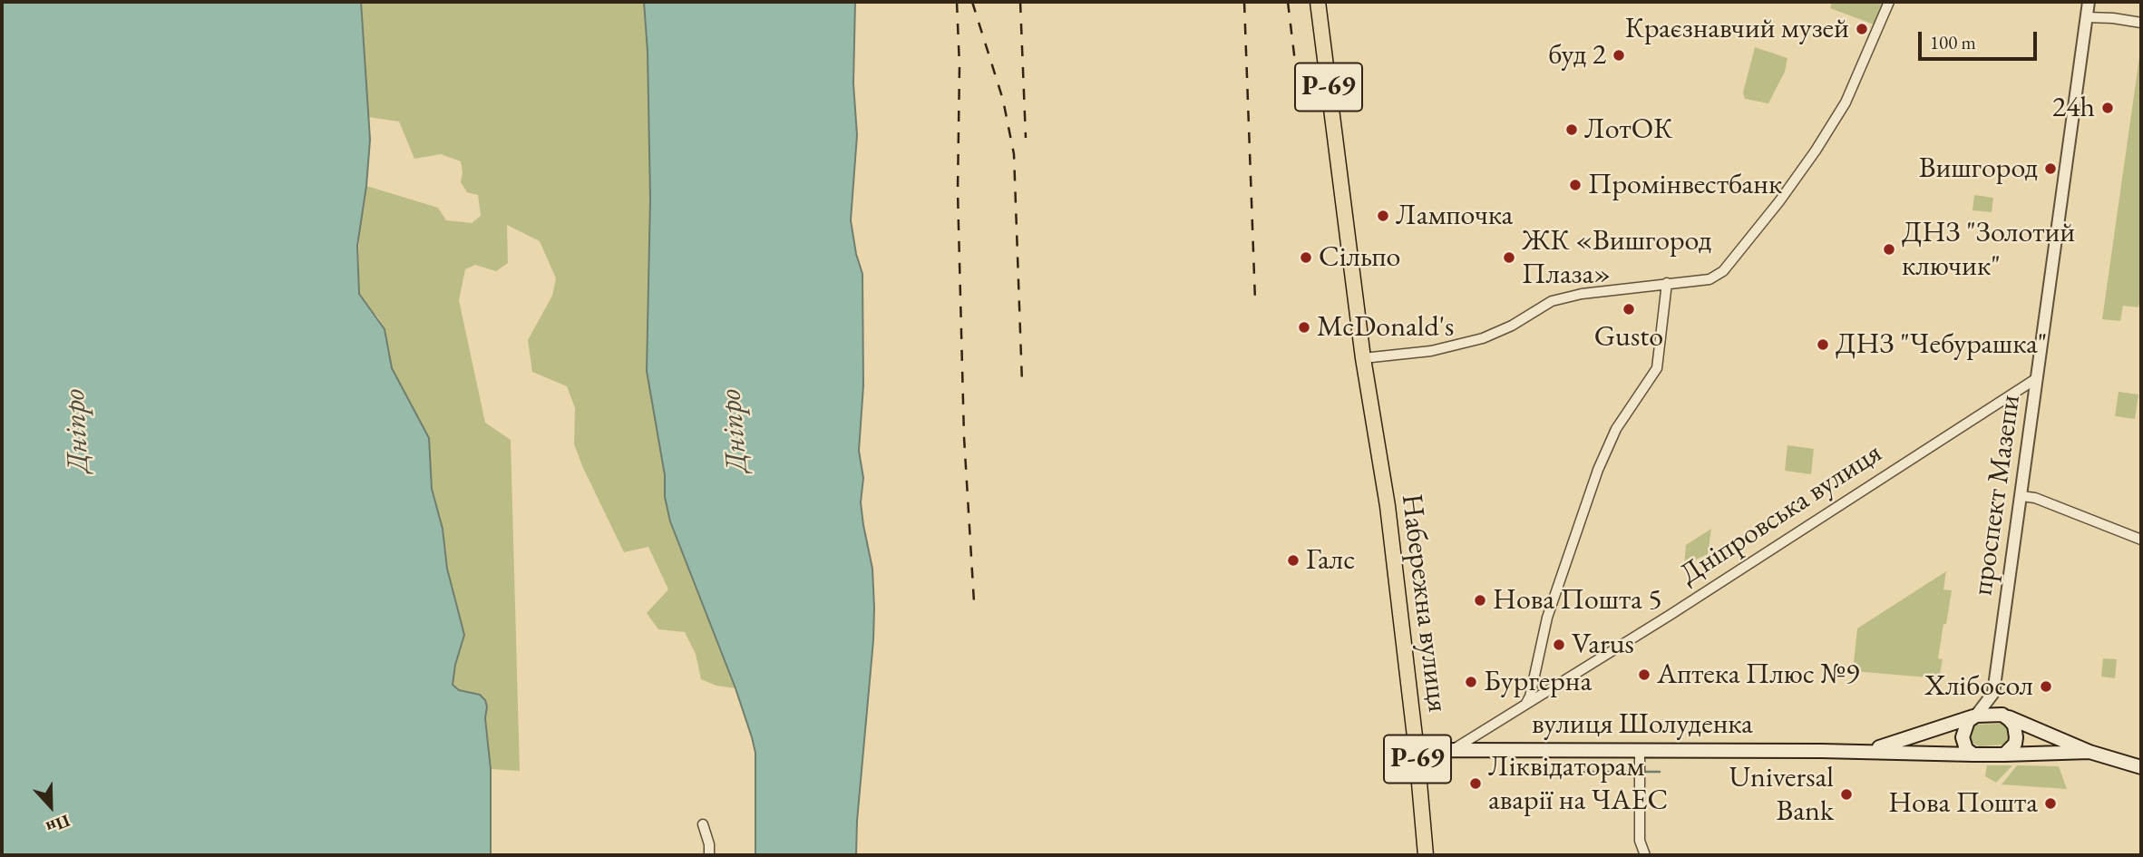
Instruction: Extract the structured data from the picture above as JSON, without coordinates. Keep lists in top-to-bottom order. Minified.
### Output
{"streets":{"main road":["Р-69","Набережна вулиця","вулиця Шолуденка"],"street":["проспект Мазепи","Дніпровська вулиця"]},"crossings":[["проспект Мазепи","Дніпровська вулиця"],["проспект Мазепи","вулиця Шолуденка"],["Дніпровська вулиця","вулиця Шолуденка"],["Набережна вулиця","вулиця Шолуденка"]],"water":["Дніпро"],"places":["Краєзнавчий музей","буд 2","24h","ЛотОК","Вишгород","Промінвестбанк","Лампочка","ДНЗ \"Золотий ключик\"","Сільпо","ЖК «Вишгород Плаза»","Gusto","McDonald's","ДНЗ \"Чебурашка\"","Галс","Нова Пошта 5","Varus","Аптека Плюс №9","Бургерна","Хлібосол","Ліквідаторам аварії на ЧАЕС","Universal Bank","Нова Пошта"],"scale_bar":"100 m","north":"bottom"}
